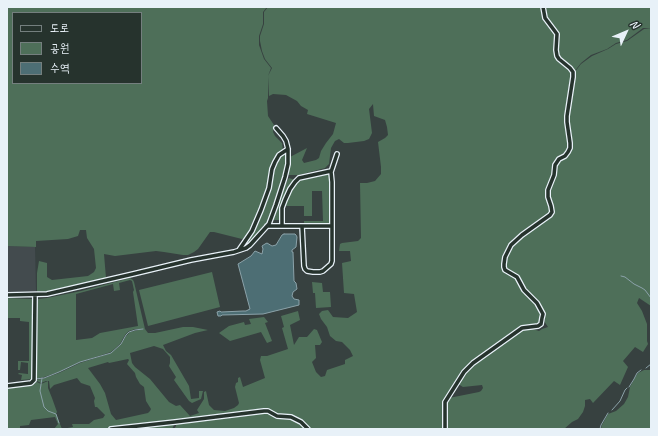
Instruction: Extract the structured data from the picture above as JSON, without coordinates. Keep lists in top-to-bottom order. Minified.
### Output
{"legend":["도로","공원","수역"],"north":"top right"}
